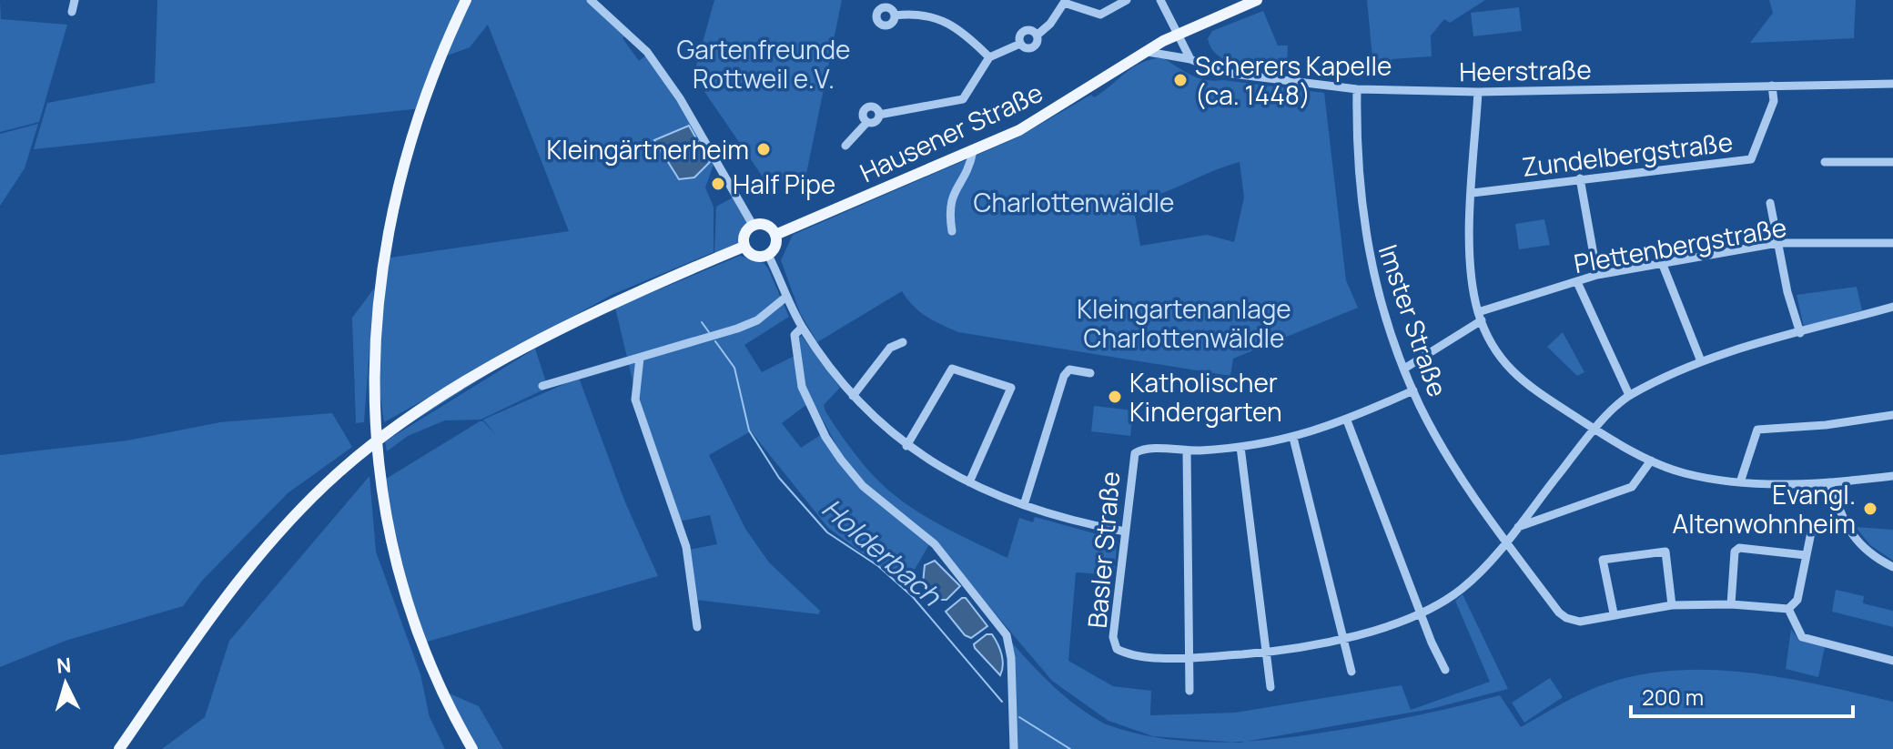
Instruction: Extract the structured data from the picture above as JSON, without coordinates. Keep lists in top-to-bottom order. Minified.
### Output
{"streets":{"main road":["Hausener Straße"],"street":["Heerstraße","Zundelbergstraße","Plettenbergstraße","Imster Straße","Basler Straße"]},"crossings":[["Heerstraße","Hausener Straße"],["Heerstraße","Zundelbergstraße"],["Heerstraße","Imster Straße"],["Plettenbergstraße","Imster Straße"],["Imster Straße","Basler Straße"]],"water":["Holderbach"],"parks":["Gartenfreunde Rottweil e.V.","Charlottenwäldle","Kleingartenanlage Charlottenwäldle"],"places":["Scherers Kapelle (ca. 1448)","Kleingärtnerheim","Half Pipe","Katholischer Kindergarten","Evangl. Altenwohnheim"],"scale_bar":"200 m","north":"top"}
